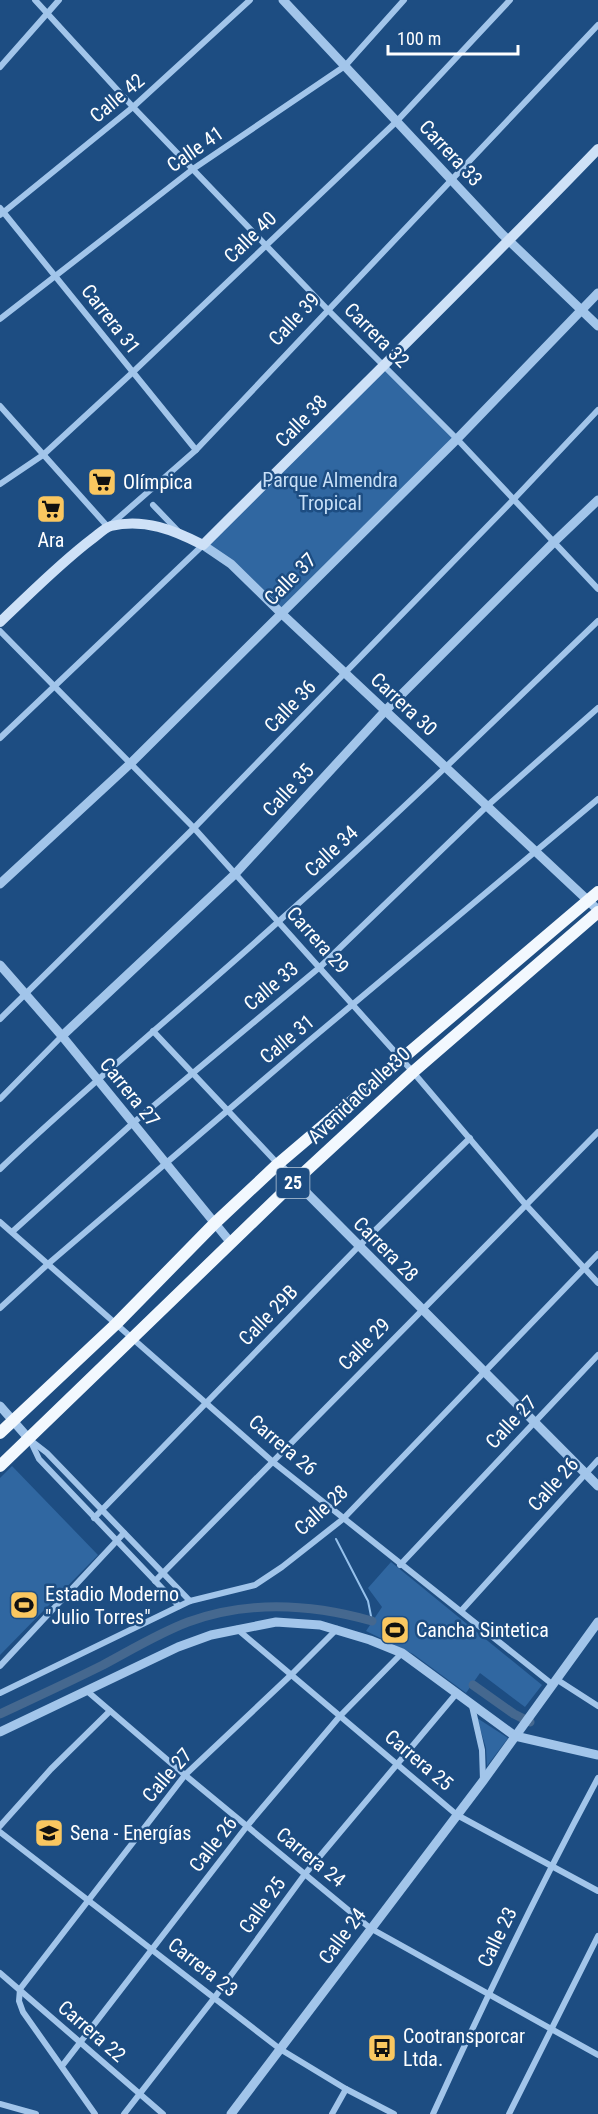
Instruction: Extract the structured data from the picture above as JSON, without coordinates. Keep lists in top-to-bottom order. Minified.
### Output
{"streets":{"highway":["Avenida Calle 30","25"],"main road":["Calle 39","Calle 38","Carrera 30"],"street":["Calle 42","Calle 41","Carrera 33","Calle 40","Carrera 31","Carrera 32","Calle 37","Calle 36","Calle 35","Calle 34","Carrera 29","Calle 33","Calle 31","Carrera 27","Carrera 28","Calle 29B","Calle 29","Calle 27","Carrera 26","Calle 26","Calle 28","Carrera 25","Carrera 24","Calle 25","Calle 24","Calle 23","Carrera 23","Carrera 22"]},"crossings":[["Calle 42","Carrera 31"],["Calle 42","Carrera 32"],["Calle 41","Carrera 33"],["Calle 41","Carrera 31"],["Calle 41","Carrera 32"],["Carrera 33","Calle 40"],["Carrera 33","Calle 39"],["Carrera 33","Calle 38"],["Carrera 33","Calle 37"],["Calle 40","Carrera 31"],["Calle 40","Carrera 32"],["Carrera 31","Calle 39"],["Calle 39","Carrera 32"],["Calle 39","Carrera 30"],["Carrera 32","Calle 38"],["Carrera 32","Calle 37"],["Carrera 32","Calle 36"],["Carrera 32","Calle 35"],["Calle 38","Carrera 30"],["Calle 38","Carrera 29"],["Calle 37","Carrera 30"],["Calle 37","Carrera 29"],["Carrera 30","Calle 36"],["Carrera 30","Calle 35"],["Carrera 30","Calle 34"],["Carrera 30","Calle 33"],["Carrera 30","Calle 31"],["Carrera 30","Avenida Calle 30"],["Calle 36","Carrera 29"],["Calle 36","Carrera 27"],["Calle 35","Carrera 29"],["Calle 35","Carrera 27"],["Calle 34","Carrera 29"],["Calle 34","Carrera 27"],["Calle 34","Carrera 28"],["Carrera 29","Calle 33"],["Carrera 29","Calle 31"],["Carrera 29","Avenida Calle 30"],["Carrera 29","Calle 29B"],["Carrera 29","Calle 29"],["Carrera 29","Calle 28"],["Calle 33","Carrera 27"],["Calle 33","Carrera 28"],["Calle 33","Carrera 26"],["Calle 31","Carrera 27"],["Calle 31","Carrera 28"],["Calle 31","Carrera 26"],["Carrera 27","Avenida Calle 30"],["Avenida Calle 30","Carrera 28"],["Avenida Calle 30","Carrera 26"],["Carrera 28","Calle 29B"],["Carrera 28","Calle 29"],["Carrera 28","Calle 27"],["Carrera 28","Calle 26"],["Carrera 28","Calle 28"],["Calle 29B","Carrera 26"],["Calle 29","Carrera 26"],["Calle 27","Carrera 26"],["Calle 27","Carrera 25"],["Calle 27","Carrera 24"],["Calle 27","Carrera 23"],["Calle 27","Carrera 22"],["Carrera 26","Calle 26"],["Carrera 26","Calle 28"],["Carrera 26","Calle 24"],["Calle 26","Carrera 25"],["Calle 26","Carrera 24"],["Calle 26","Carrera 23"],["Calle 26","Carrera 22"],["Carrera 25","Calle 25"],["Carrera 25","Calle 24"],["Carrera 25","Calle 23"],["Carrera 24","Calle 25"],["Carrera 24","Calle 24"],["Carrera 24","Calle 23"],["Calle 25","Carrera 23"],["Calle 25","Carrera 22"],["Calle 24","Carrera 23"]],"parks":["Parque Almendra Tropical"],"places":{"supermarket":["Olímpica","Ara"],"sports":["Estadio Moderno \"Julio Torres\"","Cancha Sintetica"],"school or university":["Sena - Energías"],"bus stop":["Cootransporcar Ltda."]},"scale_bar":"100 m"}
